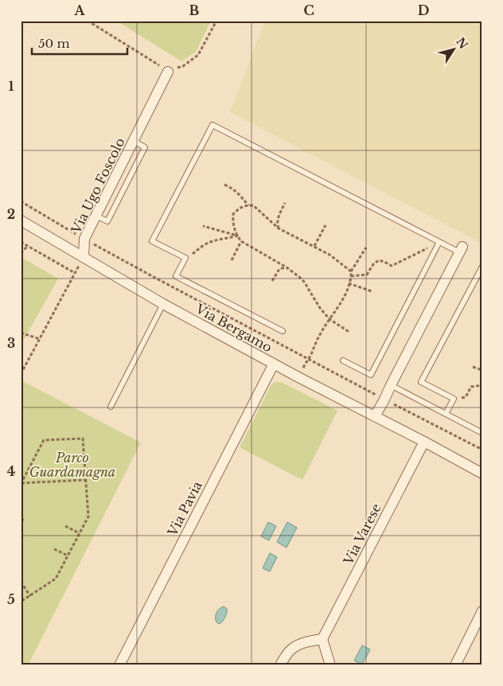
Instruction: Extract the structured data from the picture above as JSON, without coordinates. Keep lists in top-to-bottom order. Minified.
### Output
{"streets":{"street":["Via Ugo Foscolo","Via Bergamo","Via Pavia","Via Varese"]},"crossings":[["Via Ugo Foscolo","Via Bergamo"],["Via Bergamo","Via Pavia"],["Via Bergamo","Via Varese"]],"parks":["Parco Guardamagna"],"scale_bar":"50 m","north":"top right","grid":{"columns":["A","B","C","D"],"rows":["1","2","3","4","5"]}}
